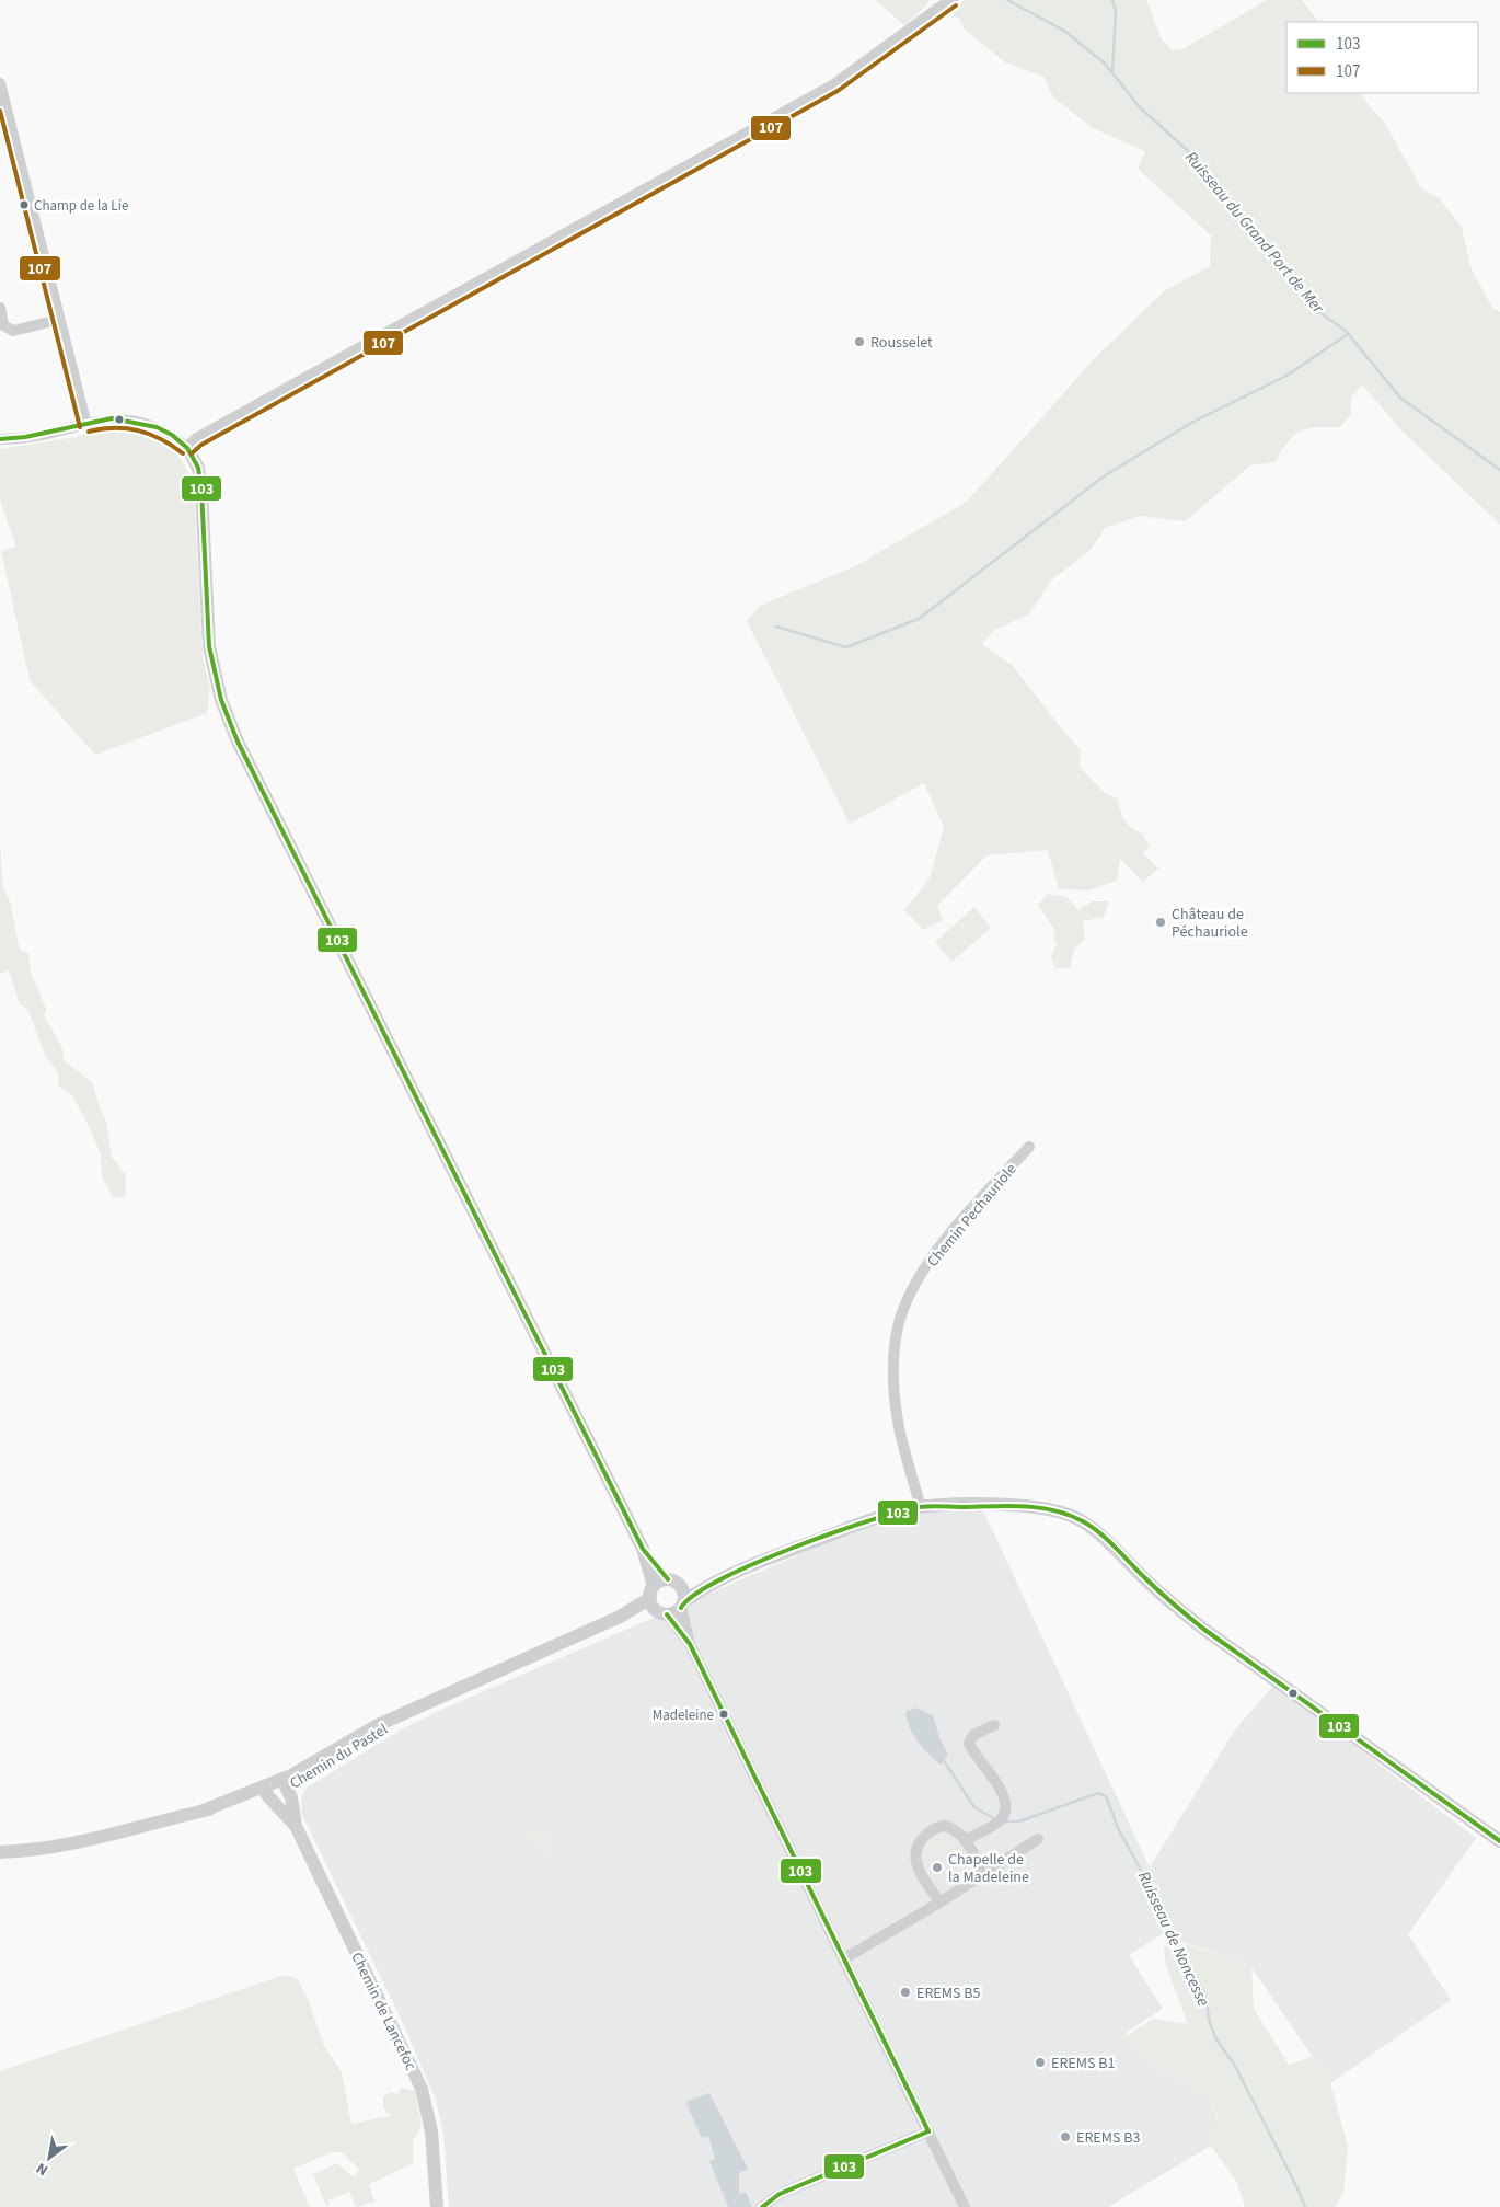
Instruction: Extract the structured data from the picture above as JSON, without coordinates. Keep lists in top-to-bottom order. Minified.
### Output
{"streets":{"street":["Chemin Pechauriole","Chemin du Pastel","Chemin de Lancefoc"]},"crossings":[["Chemin du Pastel","Chemin de Lancefoc"]],"water":["Ruisseau du Grand Port de Mer","Ruisseau de Noncesse"],"places":["Champ de la Lie","Rousselet","Château de Péchauriole","Madeleine","Chapelle de la Madeleine","EREMS B5","EREMS B1","EREMS B3"],"lines":["transit line 107","transit line 103"],"legend":["103","107"],"north":"bottom left"}
